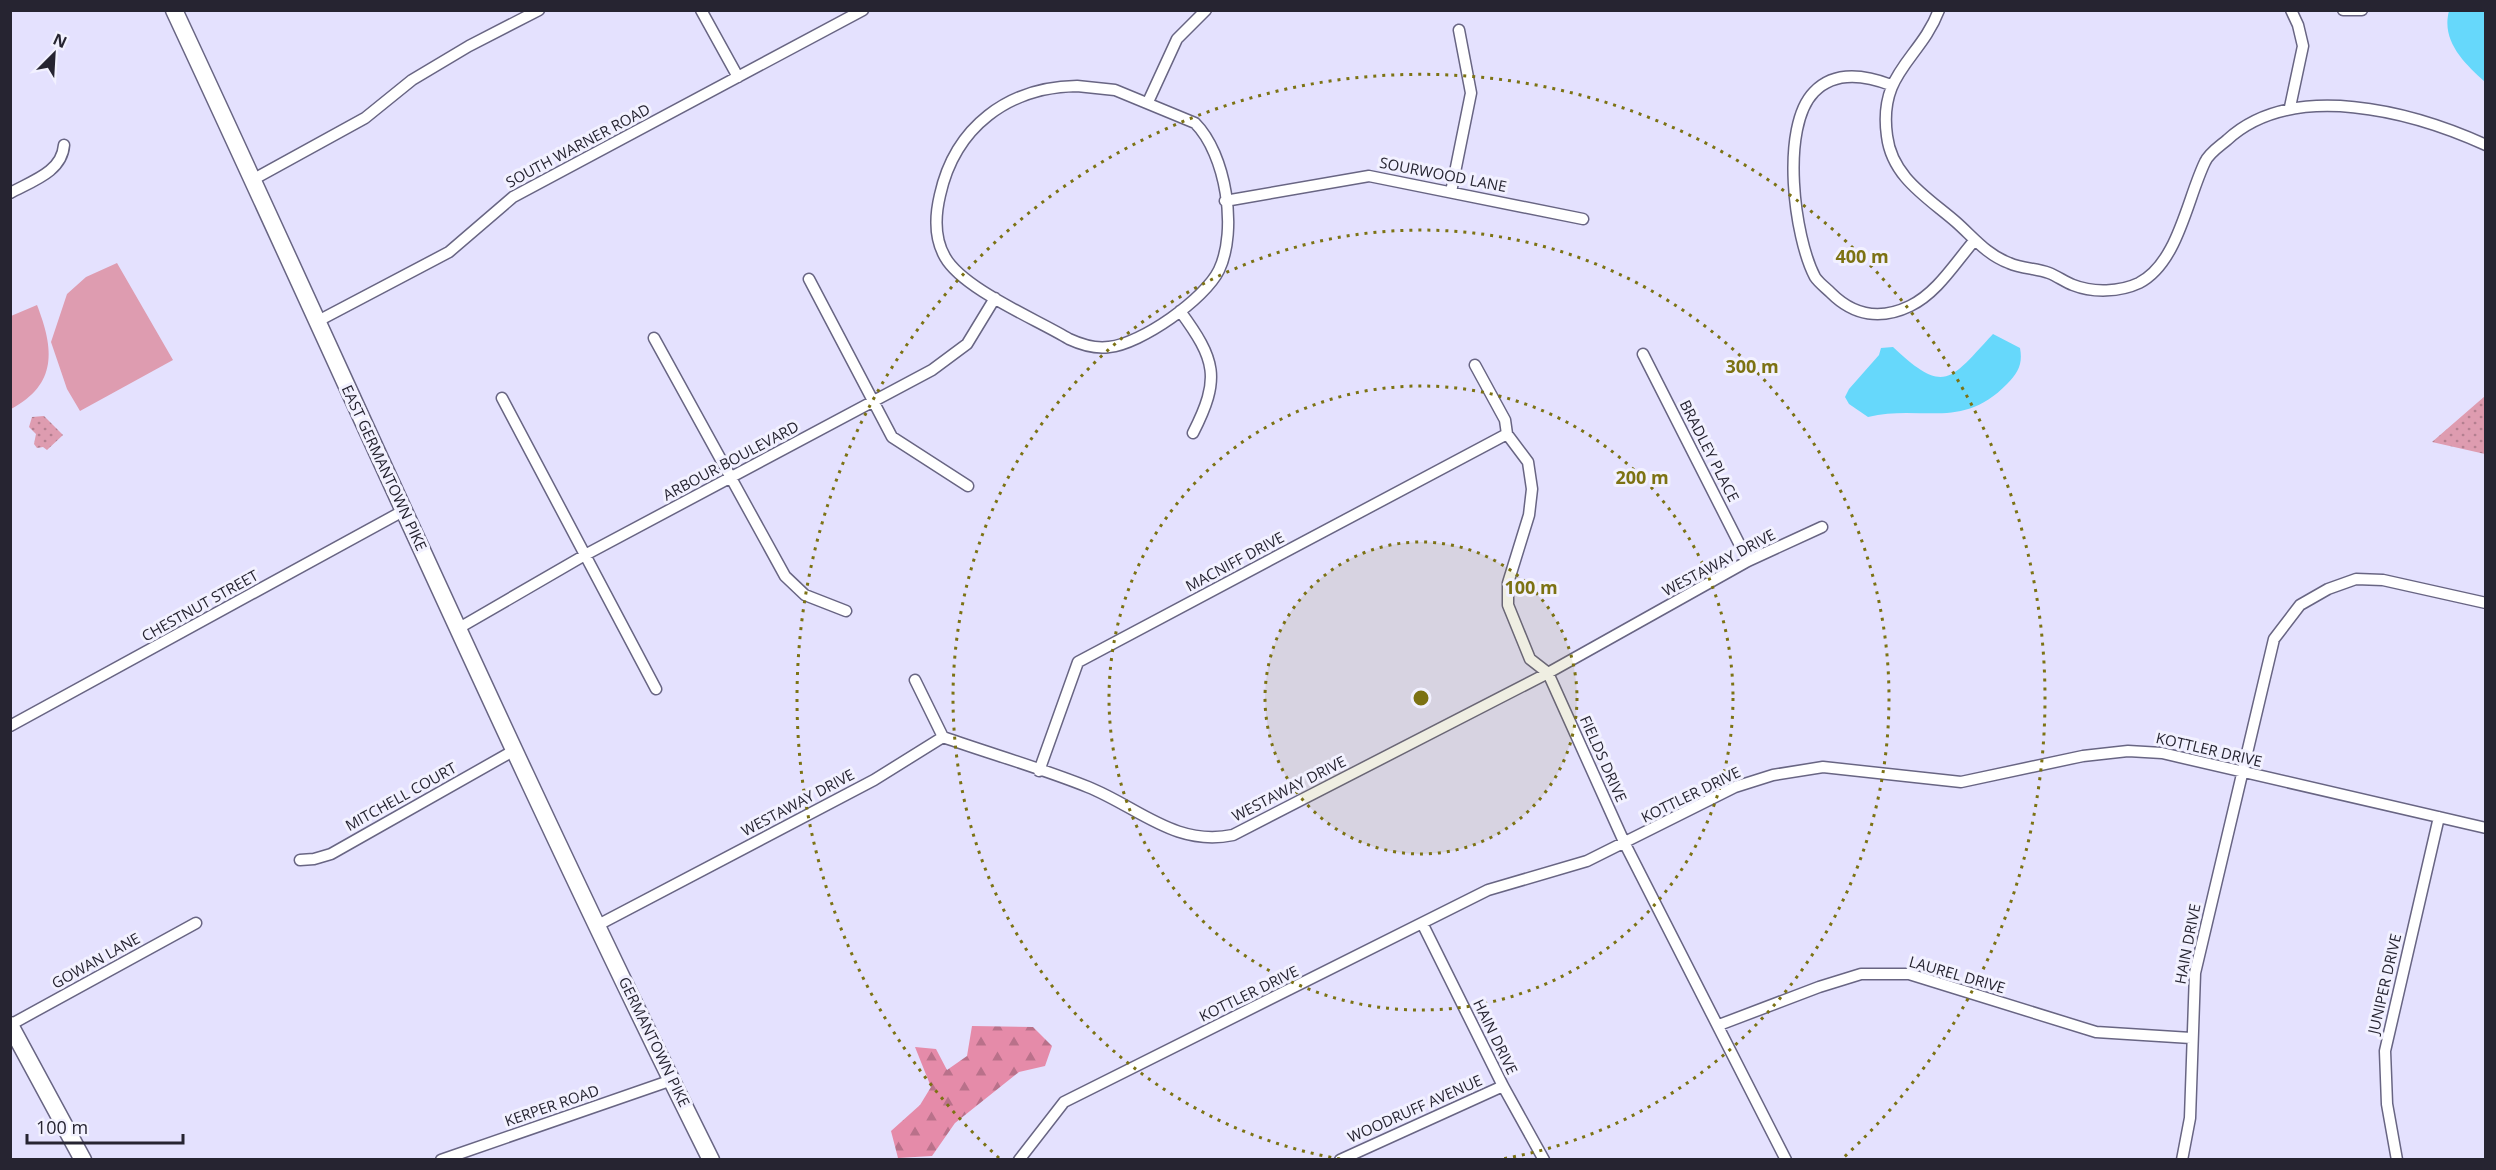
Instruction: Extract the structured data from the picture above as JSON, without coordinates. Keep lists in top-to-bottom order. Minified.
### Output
{"streets":{"main road":["EAST GERMANTOWN PIKE","GERMANTOWN PIKE"],"street":["SOUTH WARNER ROAD","SOURWOOD LANE","BRADLEY PLACE","ARBOUR BOULEVARD","MACNIFF DRIVE","WESTAWAY DRIVE","CHESTNUT STREET","KOTTLER DRIVE","FIELDS DRIVE","MITCHELL COURT","HAIN DRIVE","GOWAN LANE","LAUREL DRIVE","JUNIPER DRIVE","KERPER ROAD","WOODRUFF AVENUE"]},"crossings":[["SOUTH WARNER ROAD","EAST GERMANTOWN PIKE"],["BRADLEY PLACE","WESTAWAY DRIVE"],["ARBOUR BOULEVARD","EAST GERMANTOWN PIKE"],["EAST GERMANTOWN PIKE","WESTAWAY DRIVE"],["EAST GERMANTOWN PIKE","CHESTNUT STREET"],["EAST GERMANTOWN PIKE","MITCHELL COURT"],["EAST GERMANTOWN PIKE","GERMANTOWN PIKE"],["MACNIFF DRIVE","WESTAWAY DRIVE"],["MACNIFF DRIVE","FIELDS DRIVE"],["WESTAWAY DRIVE","FIELDS DRIVE"],["WESTAWAY DRIVE","GERMANTOWN PIKE"],["KOTTLER DRIVE","FIELDS DRIVE"],["KOTTLER DRIVE","HAIN DRIVE"],["KOTTLER DRIVE","JUNIPER DRIVE"],["FIELDS DRIVE","LAUREL DRIVE"],["HAIN DRIVE","LAUREL DRIVE"],["HAIN DRIVE","WOODRUFF AVENUE"],["GERMANTOWN PIKE","KERPER ROAD"]],"scale_bar":"100 m","north":"top right","rings":["400 m","300 m","200 m","100 m"]}
